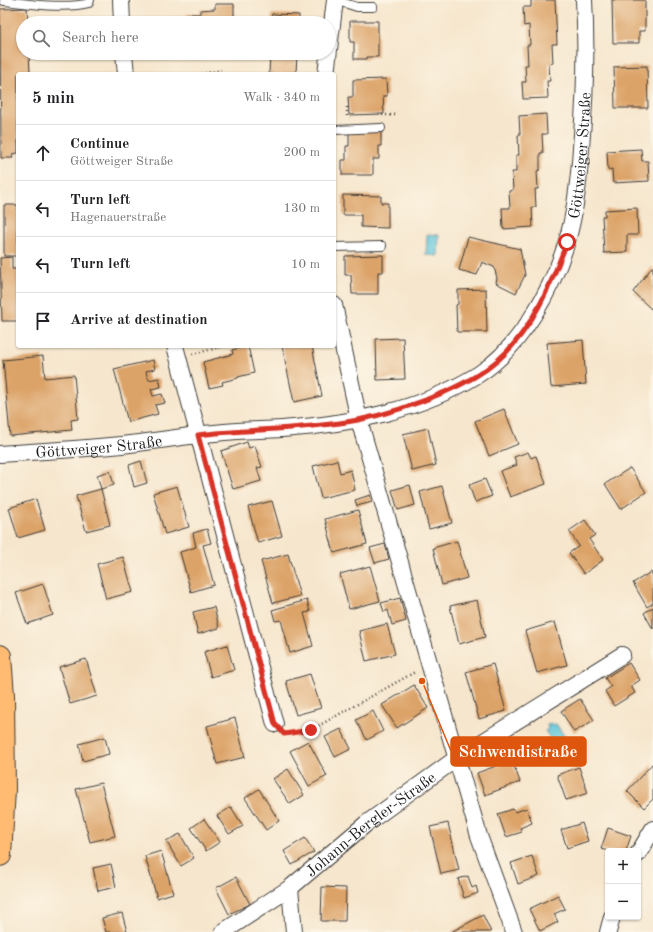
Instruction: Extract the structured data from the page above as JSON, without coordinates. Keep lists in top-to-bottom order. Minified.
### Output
{"streets":{"street":["Göttweiger Straße","Johann-Bergler-Straße"]},"places":["Schwendistraße"],"page":{"search":"Search here","heading":["5 min","Walk · 340 m"],"list":[["Continue","Göttweiger Straße","200 m"],["Turn left","Hagenauerstraße","130 m"],["Turn left","10 m"],"Arrive at destination"],"map_buttons":["+","−"]}}
